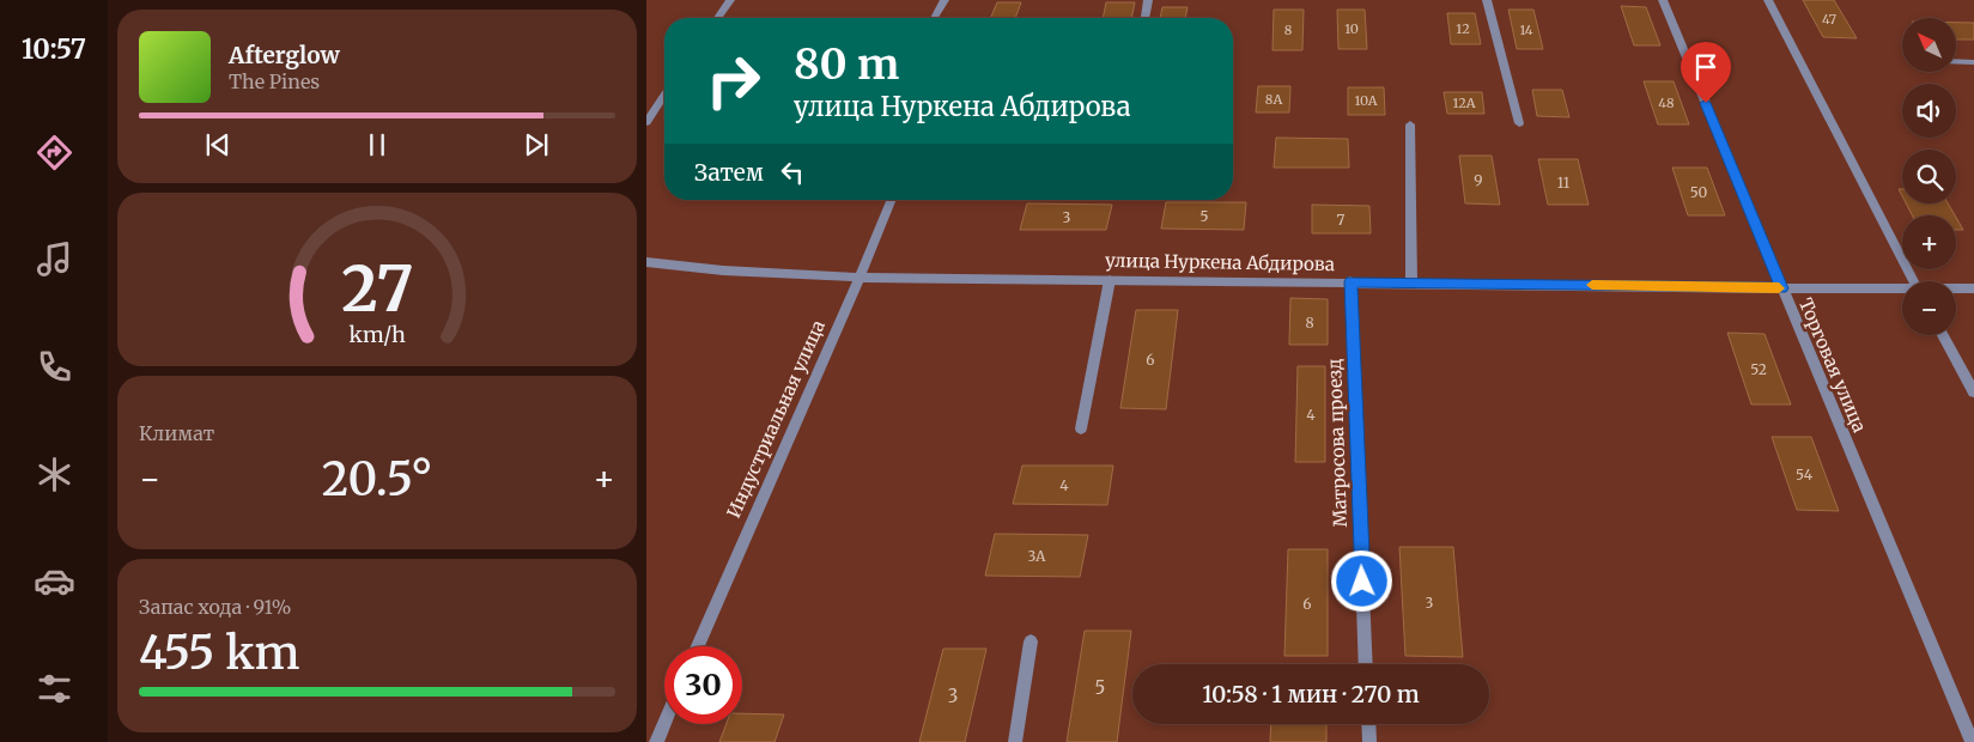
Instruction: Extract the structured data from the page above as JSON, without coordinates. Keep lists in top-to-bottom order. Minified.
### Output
{"streets":{"street":["улица Нуркена Абдирова","Торговая улица","Индустриальная улица","Матросова проезд"]},"crossings":[["улица Нуркена Абдирова","Торговая улица"],["улица Нуркена Абдирова","Индустриальная улица"],["улица Нуркена Абдирова","Матросова проезд"]],"house_numbers":["47","10","12","8","14","8А","10А","12А","48","9","11","50","5","3","7","8","6","52","4","54","4","3А","3","6","5","3"],"north":"top left","page":{"tabs":"10:57","map_buttons":["+","−"],"turn":["80 m","улица Нуркена Абдирова"],"song":["Afterglow","The Pines"],"then":"Затем","tile":["Климат",["Запас хода · 91%","455 km"]],"heat":["−","20.5°","+"],"limit":"30","trip":"10:58 · 1 мин · 270 m","gauge":["27","km/h"]}}
